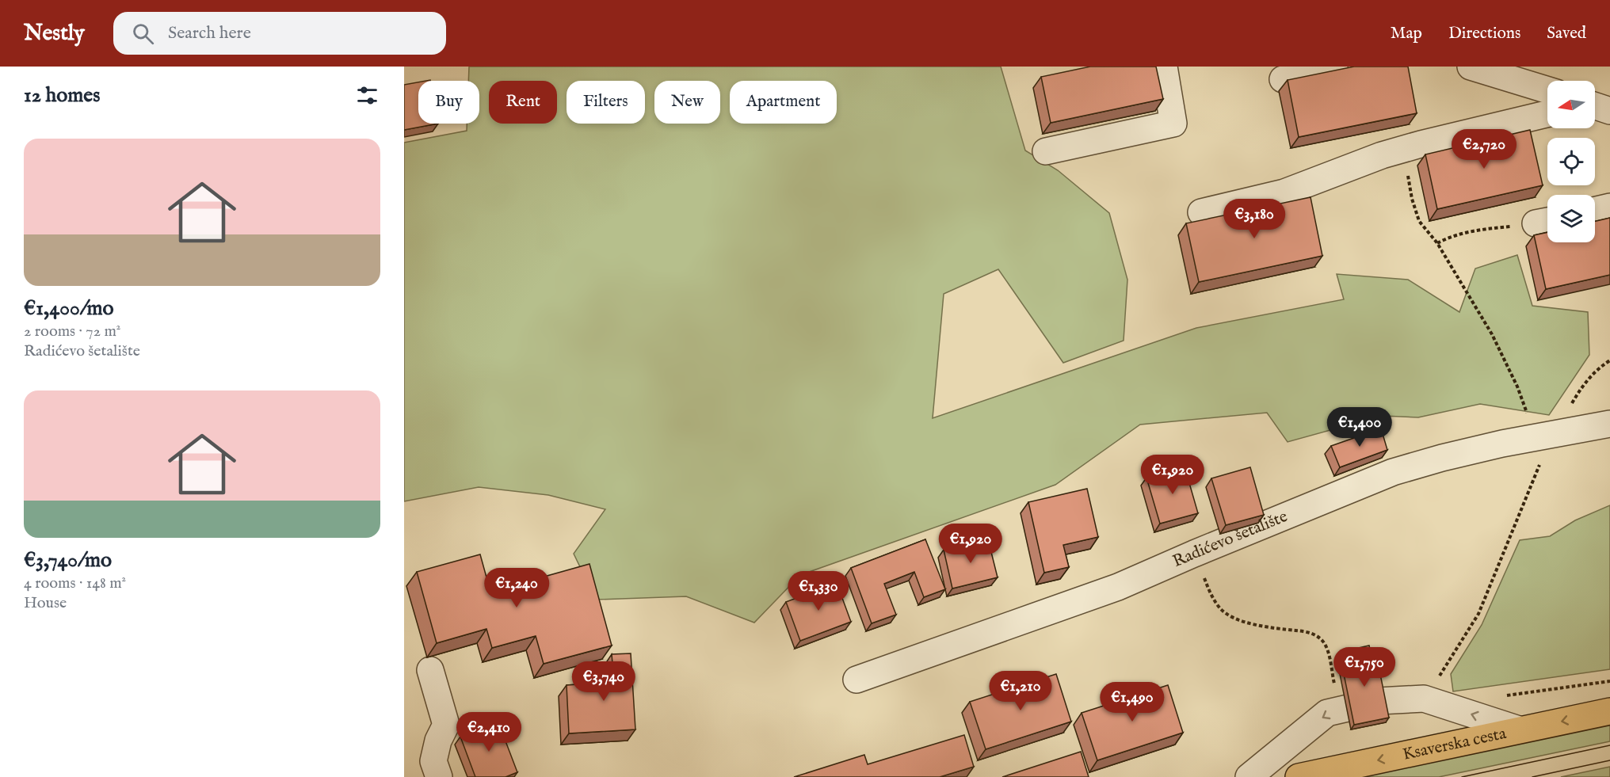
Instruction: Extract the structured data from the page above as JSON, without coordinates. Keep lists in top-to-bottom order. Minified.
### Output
{"streets":{"main road":["Ksaverska cesta"],"street":["Radićevo šetalište"]},"one_way":["Ksaverska cesta"],"north":"left","page":{"header":"Nestly","search":"Search here","nav":["Map","Directions","Saved"],"heading":"12 homes","chip":["Buy","Rent","Filters","New","Apartment"],"list":[{"name":"€1,400/mo","note":"2 rooms · 72 m² · Radićevo šetalište"},{"name":"€3,740/mo","note":"4 rooms · 148 m² · House"}],"price":["€2,720","€3,180","€1,400","€1,920","€1,920","€1,240","€1,330","€1,750","€3,740","€1,210","€1,490","€2,410"]}}
